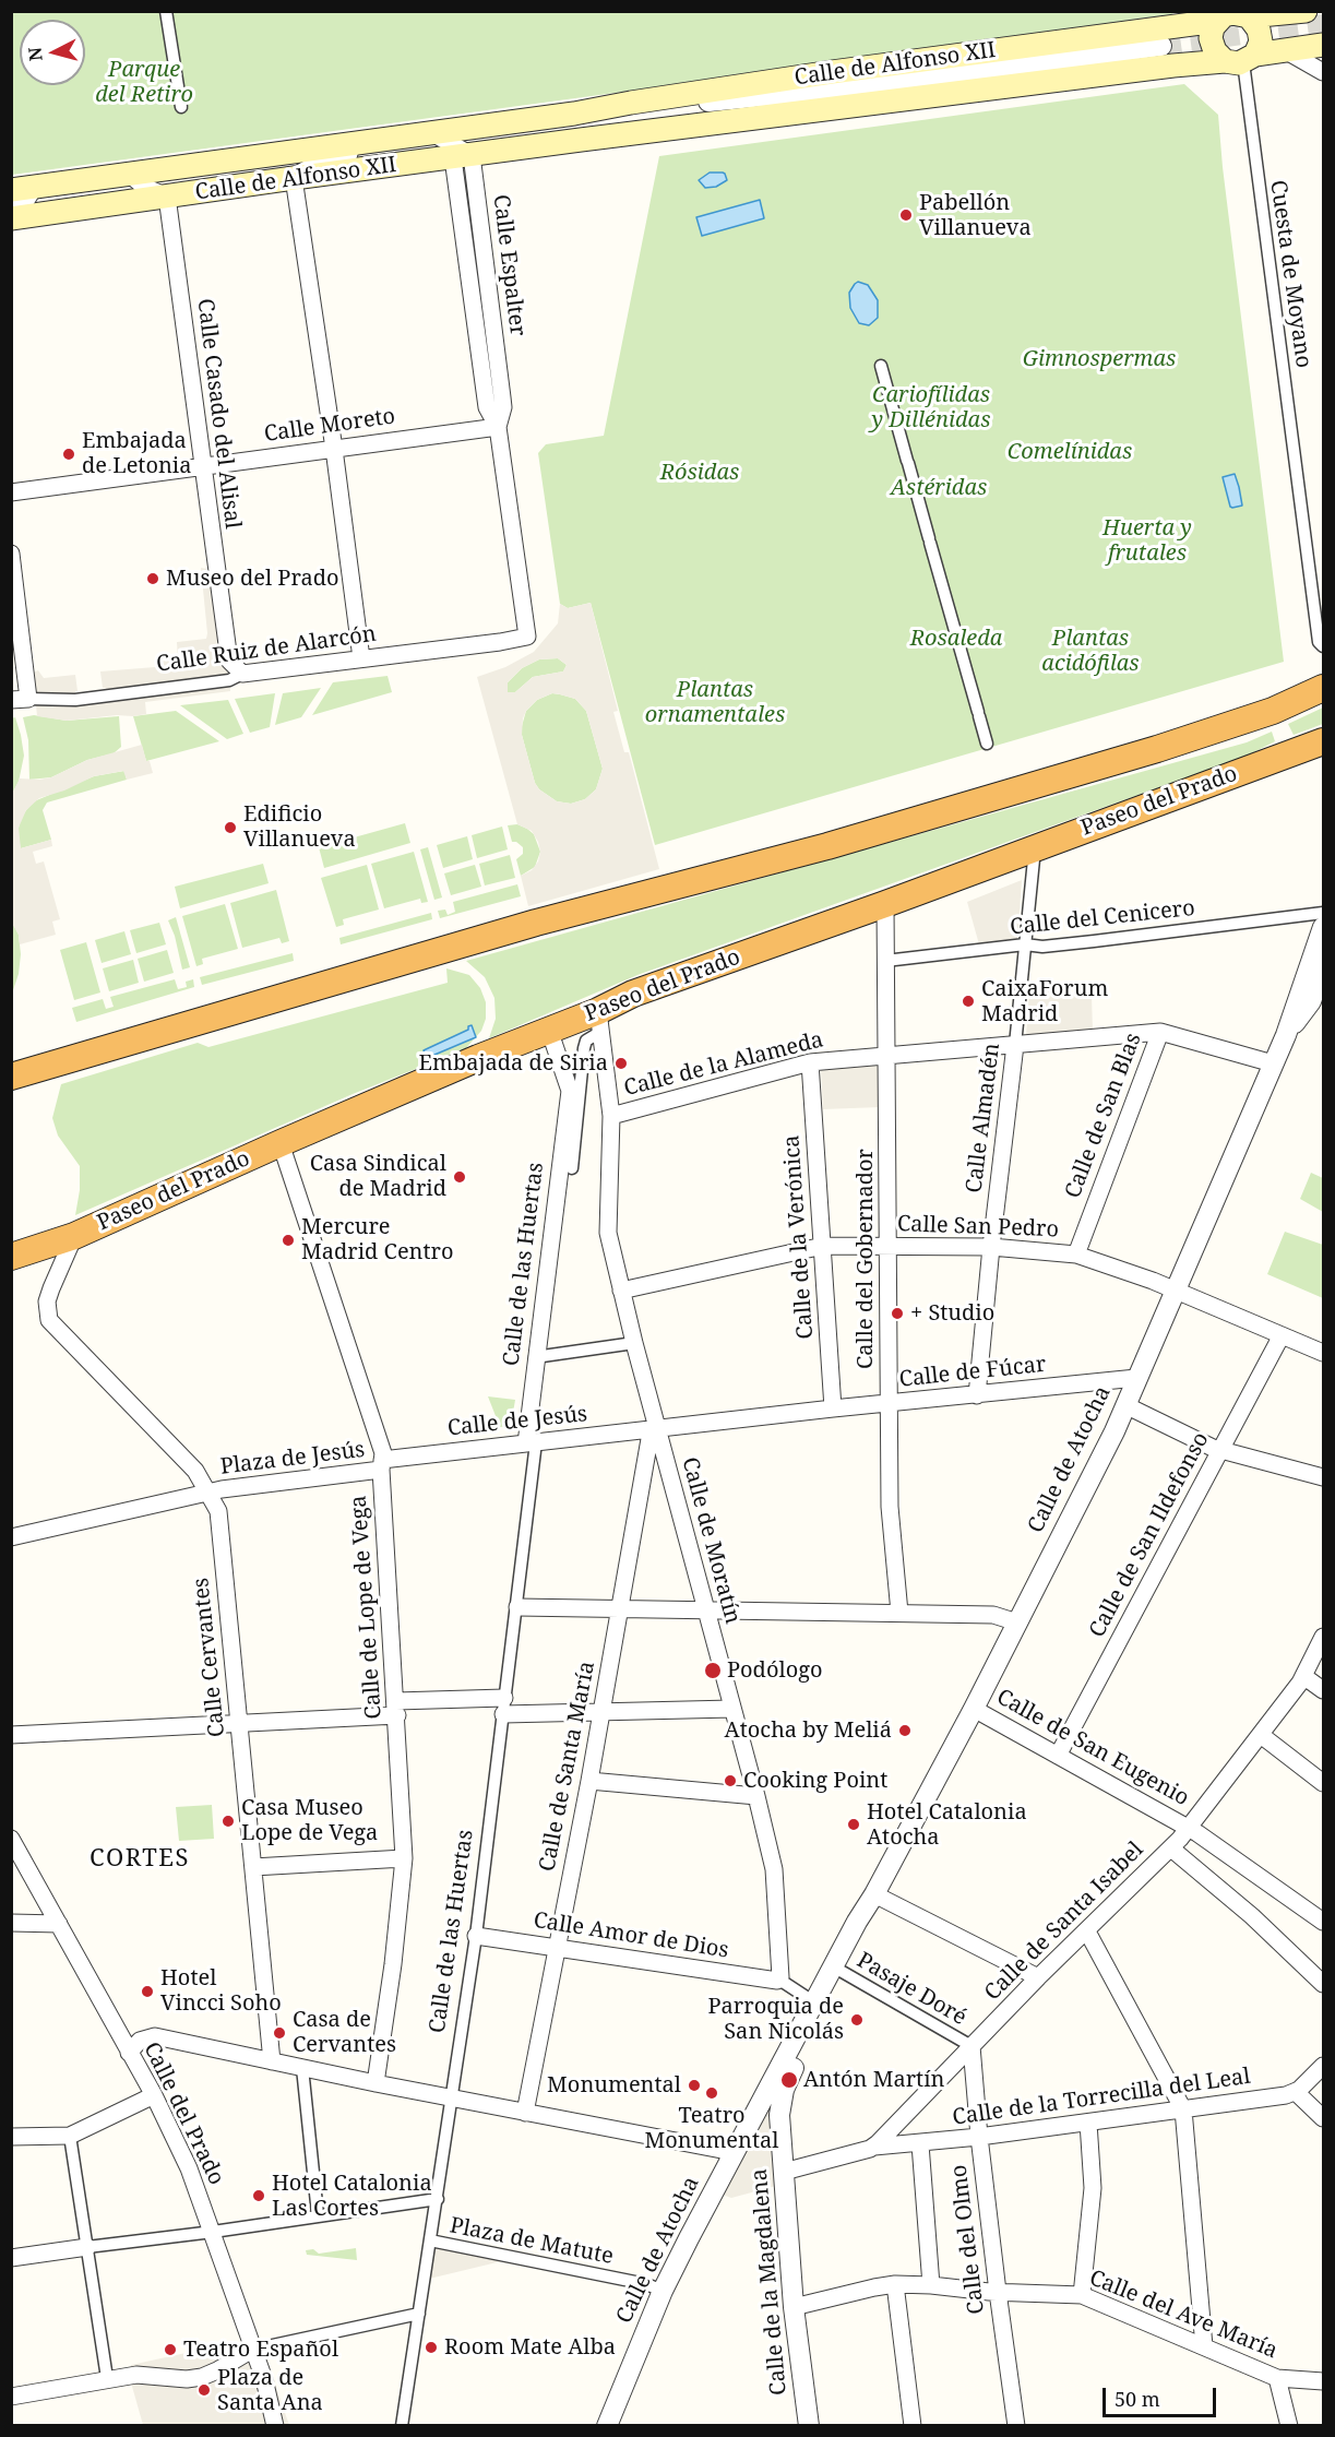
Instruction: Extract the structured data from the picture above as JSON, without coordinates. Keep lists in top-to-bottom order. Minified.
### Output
{"streets":{"highway":["Paseo del Prado"],"main road":["Calle de Alfonso XII"],"street":["Calle Espalter","Cuesta de Moyano","Calle Casado del Alisal","Calle Moreto","Calle Ruiz de Alarcón","Calle del Cenicero","Calle de la Alameda","Calle de San Blas","Calle Almadén","Calle San Pedro","Calle de la Verónica","Calle del Gobernador","Calle de las Huertas","Calle de Fúcar","Calle de Jesús","Plaza de Jesús","Calle de Atocha","Calle de San Ildefonso","Calle de Moratín","Calle de Lope de Vega","Calle Cervantes","Calle de San Eugenio","Calle de Santa María","Calle de Santa Isabel","Calle Amor de Dios","Pasaje Doré","Calle de la Torrecilla del Leal","Calle del Prado","Calle del Olmo","Plaza de Matute","Calle de la Magdalena","Calle del Ave María"]},"crossings":[["Calle de Alfonso XII","Calle Espalter"],["Calle de Alfonso XII","Cuesta de Moyano"],["Calle de Alfonso XII","Calle Casado del Alisal"],["Calle Espalter","Calle Moreto"],["Calle Espalter","Calle Ruiz de Alarcón"],["Calle Casado del Alisal","Calle Moreto"],["Calle Casado del Alisal","Calle Ruiz de Alarcón"],["Paseo del Prado","Calle Almadén"],["Paseo del Prado","Calle del Gobernador"],["Paseo del Prado","Calle de las Huertas"],["Paseo del Prado","Calle de Moratín"],["Paseo del Prado","Calle de Lope de Vega"],["Paseo del Prado","Calle Cervantes"],["Calle del Cenicero","Calle Almadén"],["Calle del Cenicero","Calle del Gobernador"],["Calle de la Alameda","Calle de San Blas"],["Calle de la Alameda","Calle Almadén"],["Calle de la Alameda","Calle de la Verónica"],["Calle de la Alameda","Calle del Gobernador"],["Calle de la Alameda","Calle de Atocha"],["Calle de la Alameda","Calle de Moratín"],["Calle de San Blas","Calle San Pedro"],["Calle Almadén","Calle San Pedro"],["Calle Almadén","Calle de Fúcar"],["Calle San Pedro","Calle de la Verónica"],["Calle San Pedro","Calle del Gobernador"],["Calle San Pedro","Calle de Atocha"],["Calle San Pedro","Calle de San Ildefonso"],["Calle San Pedro","Calle de Moratín"],["Calle de la Verónica","Calle de Fúcar"],["Calle del Gobernador","Calle de Fúcar"],["Calle de las Huertas","Calle de Jesús"],["Calle de las Huertas","Calle Amor de Dios"],["Calle de las Huertas","Plaza de Matute"],["Calle de Fúcar","Calle de Jesús"],["Calle de Fúcar","Calle de Atocha"],["Calle de Fúcar","Calle de Moratín"],["Calle de Fúcar","Calle de Santa María"],["Calle de Jesús","Plaza de Jesús"],["Calle de Jesús","Calle de Moratín"],["Calle de Jesús","Calle de Lope de Vega"],["Calle de Jesús","Calle de Santa María"],["Plaza de Jesús","Calle de Lope de Vega"],["Plaza de Jesús","Calle Cervantes"],["Calle de Atocha","Calle de San Eugenio"],["Calle de Atocha","Calle Amor de Dios"],["Calle de Atocha","Pasaje Doré"],["Calle de Atocha","Plaza de Matute"],["Calle de Atocha","Calle de la Magdalena"],["Calle de San Ildefonso","Calle de San Eugenio"],["Calle de Moratín","Calle de Santa María"],["Calle de Moratín","Calle Amor de Dios"],["Calle de San Eugenio","Calle de Santa Isabel"],["Calle de Santa María","Calle Amor de Dios"],["Calle de Santa Isabel","Pasaje Doré"],["Calle de Santa Isabel","Calle de la Torrecilla del Leal"],["Calle de Santa Isabel","Calle del Olmo"],["Pasaje Doré","Calle del Olmo"],["Calle de la Torrecilla del Leal","Calle del Olmo"],["Calle del Olmo","Calle del Ave María"],["Calle de la Magdalena","Calle del Ave María"]],"districts":["CORTES"],"parks":["Parque del Retiro","Gimnospermas","Cariofílidas y Dillénidas","Comelínidas","Rósidas","Astéridas","Huerta y frutales","Rosaleda","Plantas acidófilas","Plantas ornamentales"],"places":["Pabellón Villanueva","Embajada de Letonia","Museo del Prado","Edificio Villanueva","CaixaForum Madrid","Embajada de Siria","Casa Sindical de Madrid","Mercure Madrid Centro","+ Studio","Podólogo","Atocha by Meliá","Cooking Point","Casa Museo Lope de Vega","Hotel Catalonia Atocha","Hotel Vincci Soho","Parroquia de San Nicolás","Casa de Cervantes","Antón Martín","Monumental","Teatro Monumental","Hotel Catalonia Las Cortes","Room Mate Alba","Teatro Español","Plaza de Santa Ana"],"scale_bar":"50 m","north":"left"}
